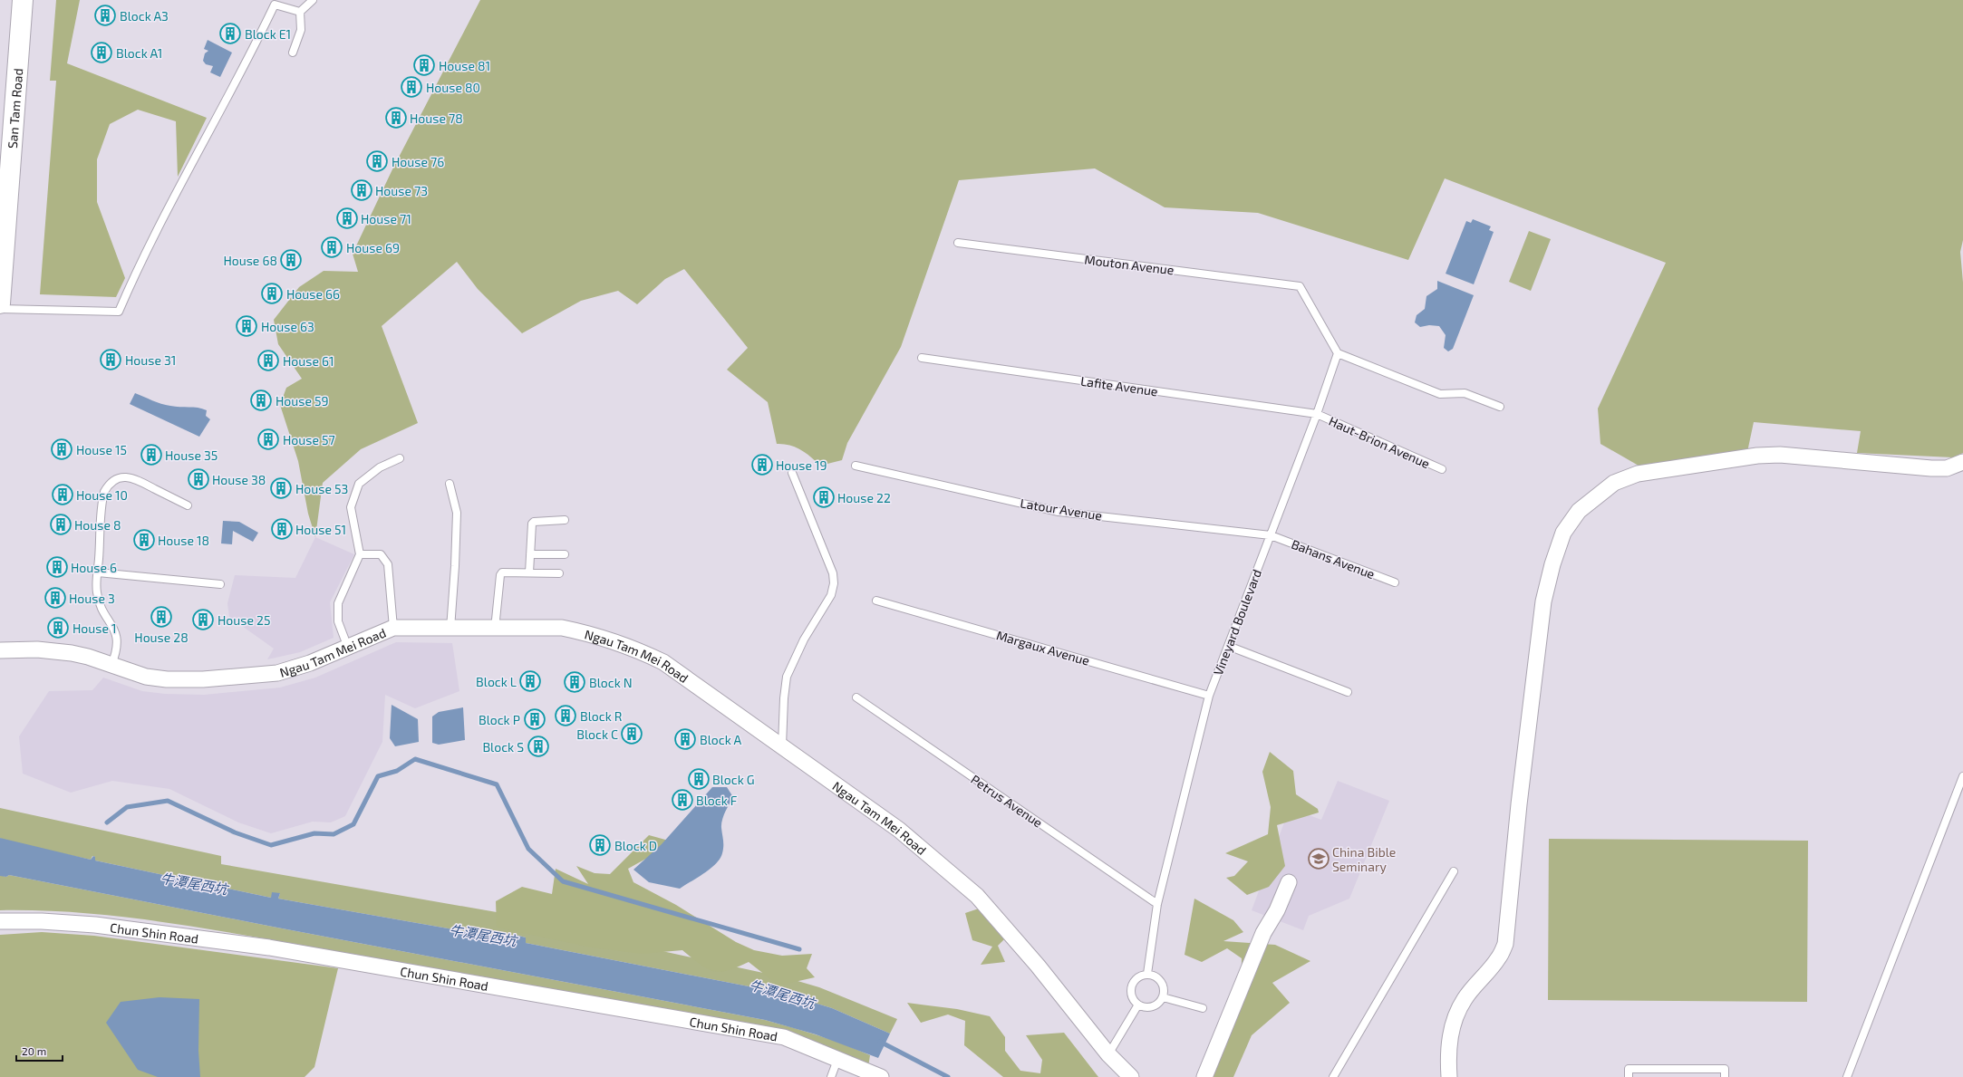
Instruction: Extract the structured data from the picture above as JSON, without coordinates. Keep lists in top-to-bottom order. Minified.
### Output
{"streets":{"street":["San Tam Road","Ngau Tam Mei Road","Chun Shin Road"],"lane":["Mouton Avenue","Lafite Avenue","Haut-Brion Avenue","Latour Avenue","Bahans Avenue","Vineyard Boulevard","Margaux Avenue","Petrus Avenue"]},"crossings":[["Mouton Avenue","Vineyard Boulevard"],["Lafite Avenue","Haut-Brion Avenue"],["Lafite Avenue","Vineyard Boulevard"],["Haut-Brion Avenue","Vineyard Boulevard"],["Latour Avenue","Bahans Avenue"],["Latour Avenue","Vineyard Boulevard"],["Bahans Avenue","Vineyard Boulevard"],["Vineyard Boulevard","Margaux Avenue"],["Vineyard Boulevard","Petrus Avenue"]],"water":["牛潭尾西坑"],"places":{"building":["Block A3","Block E1","Block A1","House 81","House 80","House 78","House 76","House 73","House 71","House 69","House 68","House 66","House 63","House 31","House 61","House 59","House 57","House 15","House 35","House 19","House 38","House 53","House 10","House 22","House 8","House 51","House 18","House 6","House 3","House 28","House 25","House 1","Block L","Block N","Block R","Block P","Block C","Block A","Block S","Block G","Block F","Block D"],"school or university":["China Bible Seminary"]},"scale_bar":"20 m"}
